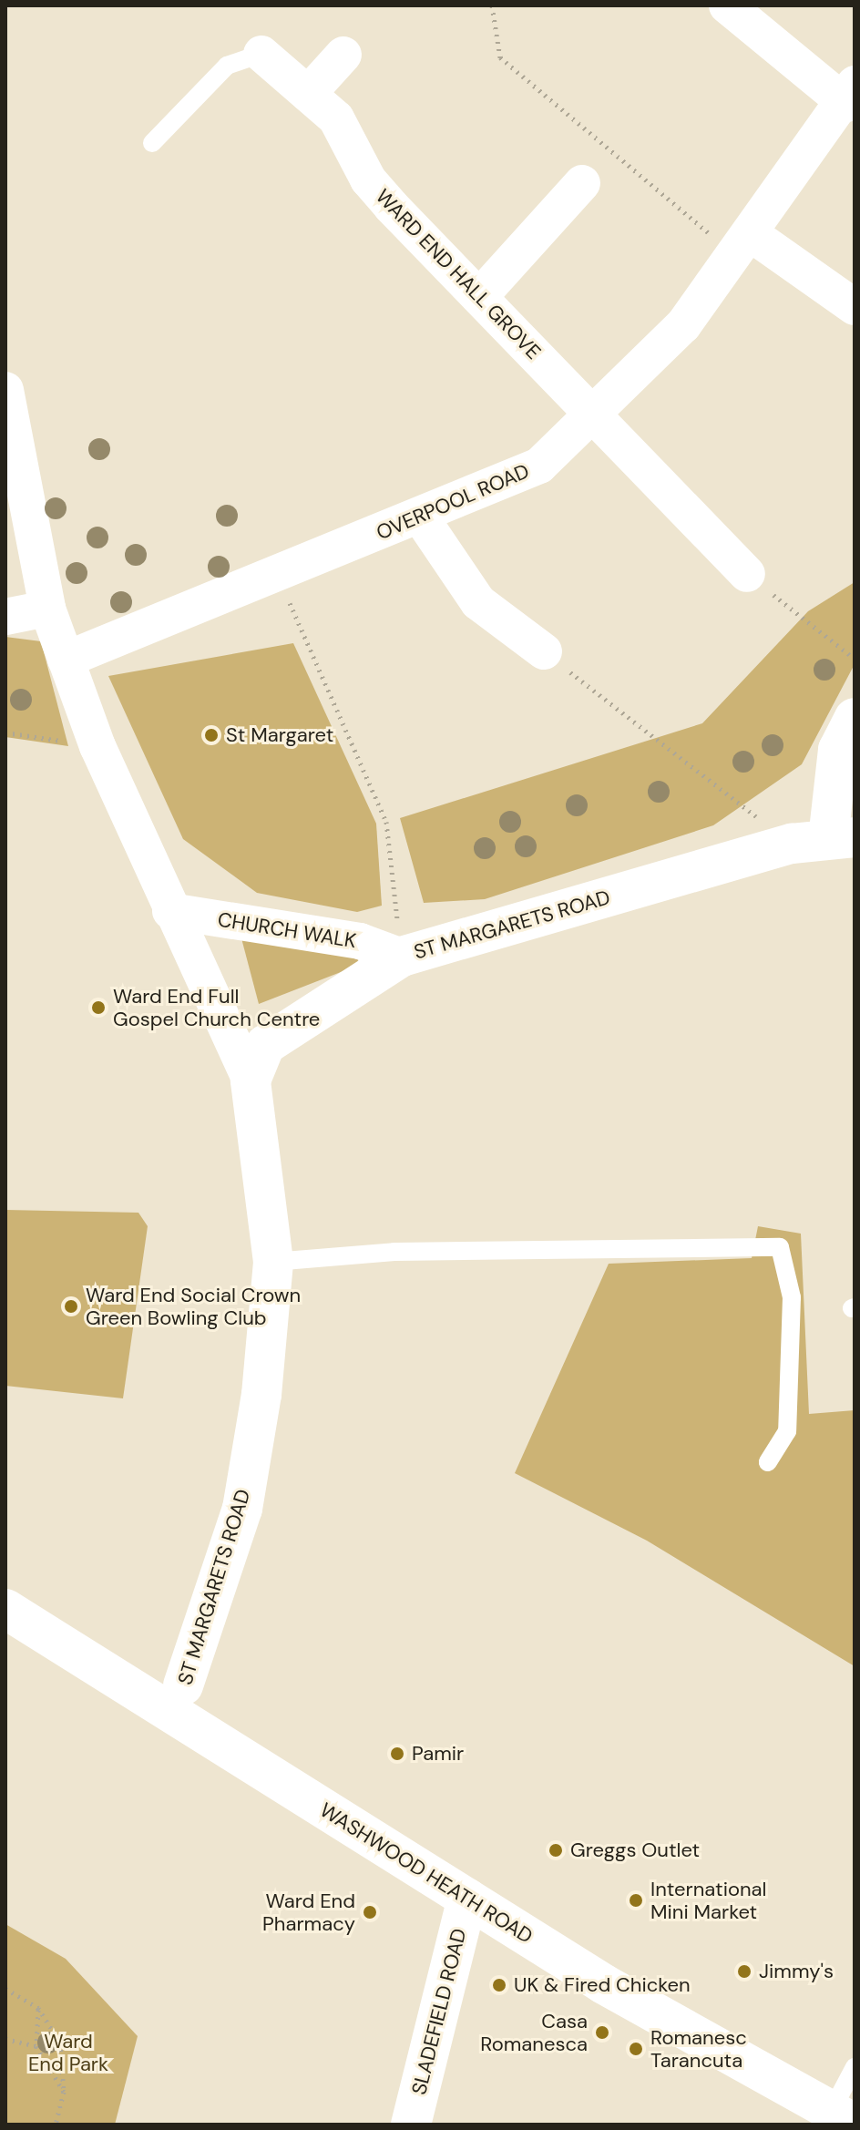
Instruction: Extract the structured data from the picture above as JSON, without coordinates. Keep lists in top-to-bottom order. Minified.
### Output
{"streets":{"street":["WARD END HALL GROVE","OVERPOOL ROAD","ST MARGARETS ROAD","CHURCH WALK","WASHWOOD HEATH ROAD","SLADEFIELD ROAD"]},"crossings":[["WARD END HALL GROVE","OVERPOOL ROAD"],["ST MARGARETS ROAD","CHURCH WALK"],["ST MARGARETS ROAD","WASHWOOD HEATH ROAD"],["WASHWOOD HEATH ROAD","SLADEFIELD ROAD"]],"parks":["Ward End Park"],"places":["St Margaret","Ward End Full Gospel Church Centre","Ward End Social Crown Green Bowling Club","Pamir","Greggs Outlet","International Mini Market","Ward End Pharmacy","Jimmy's","UK & Fired Chicken","Casa Romanesca","Romanesc Tarancuta"]}
